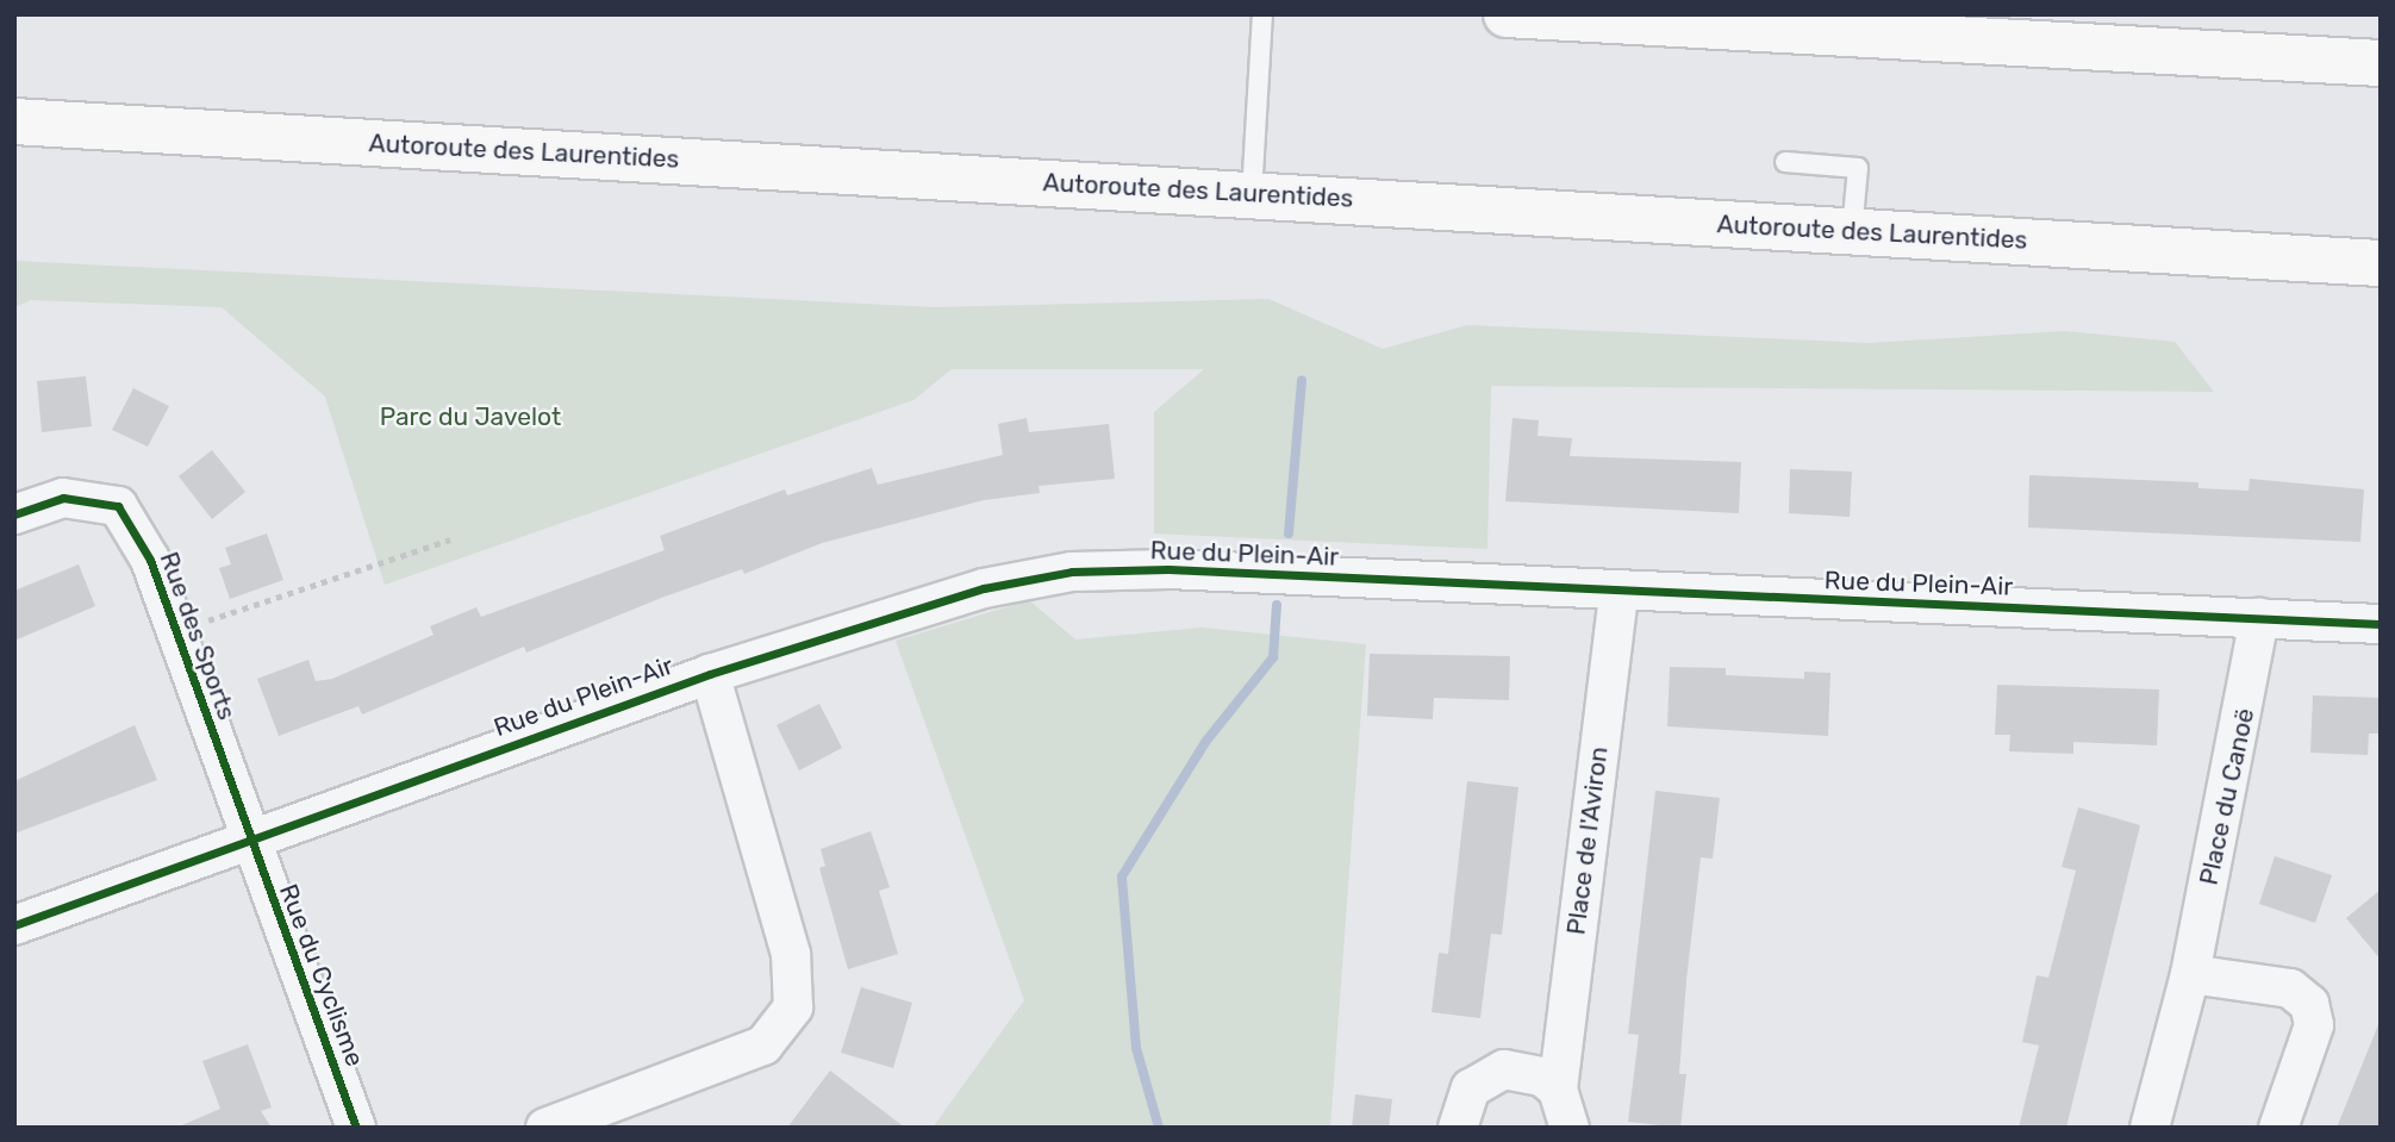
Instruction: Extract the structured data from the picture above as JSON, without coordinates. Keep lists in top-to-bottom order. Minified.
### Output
{"streets":{"highway":["Autoroute des Laurentides"],"street":["Rue du Plein-Air","Rue des Sports","Place du Canoë","Place de l'Aviron","Rue du Cyclisme"]},"crossings":[["Rue du Plein-Air","Rue des Sports"],["Rue du Plein-Air","Place du Canoë"],["Rue du Plein-Air","Place de l'Aviron"],["Rue du Plein-Air","Rue du Cyclisme"],["Rue des Sports","Rue du Cyclisme"]],"parks":["Parc du Javelot"]}
